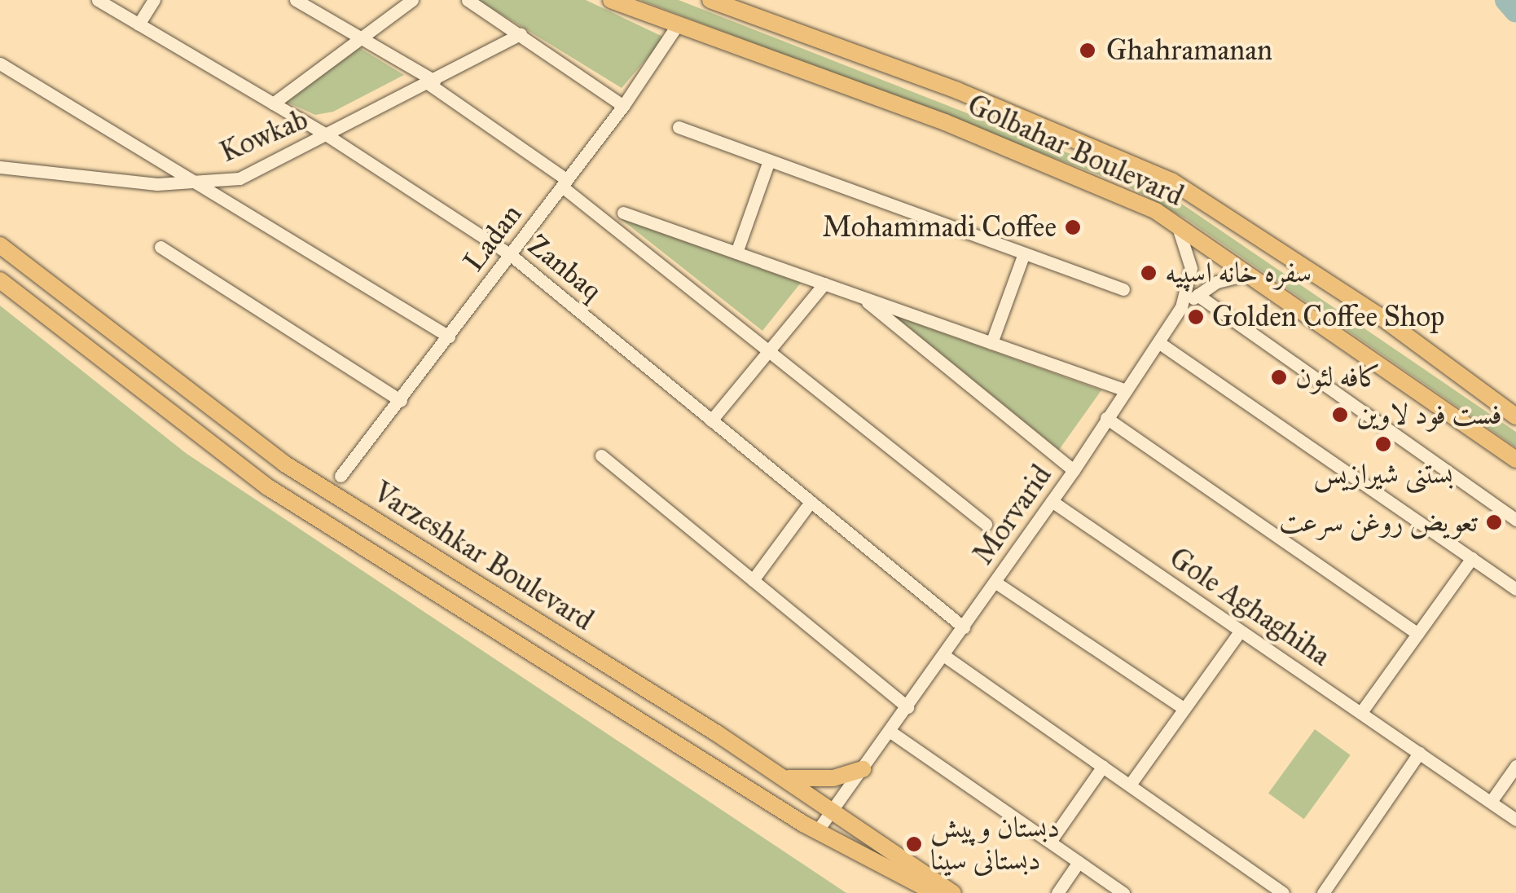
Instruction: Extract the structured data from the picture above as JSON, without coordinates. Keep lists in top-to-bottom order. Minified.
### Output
{"streets":{"main road":["Golbahar Boulevard","Varzeshkar Boulevard"],"street":["Kowkab","Ladan","Zanbaq","Morvarid","Gole Aghaghiha"]},"crossings":[["Kowkab","Zanbaq"],["Golbahar Boulevard","Ladan"],["Golbahar Boulevard","Morvarid"],["Ladan","Zanbaq"],["Zanbaq","Morvarid"],["Morvarid","Varzeshkar Boulevard"],["Morvarid","Gole Aghaghiha"]],"places":["Ghahramanan","Mohammadi Coffee","سفره خانه اسپیه","Golden Coffee Shop","کافه لئون","فست فود لاوین","بستنی شیرازیس","تعویض روغن سرعت","دبستان وپیش دبستانی سینا"]}
